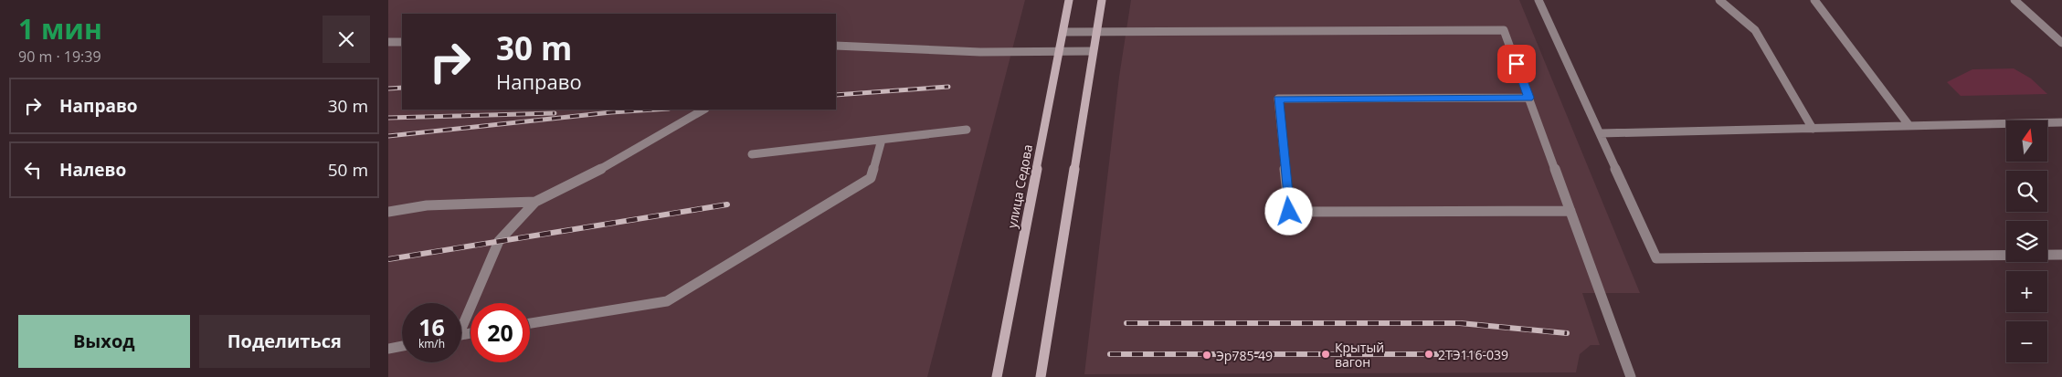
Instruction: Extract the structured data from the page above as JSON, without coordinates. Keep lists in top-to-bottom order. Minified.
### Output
{"streets":{"main road":["улица Седова"]},"places":["Крытый вагон","2ТЭ116-039","Эр785-49"],"north":"top","page":{"heading":["1 мин","90 m · 19:39"],"turn":["30 m","Направо"],"list":[{"name":"Направо","value":"30 m"},{"name":"Налево","value":"50 m"}],"map_buttons":["+","−"],"speed":"16 km/h","limit":"20","buttons":["Выход","Поделиться"]}}
